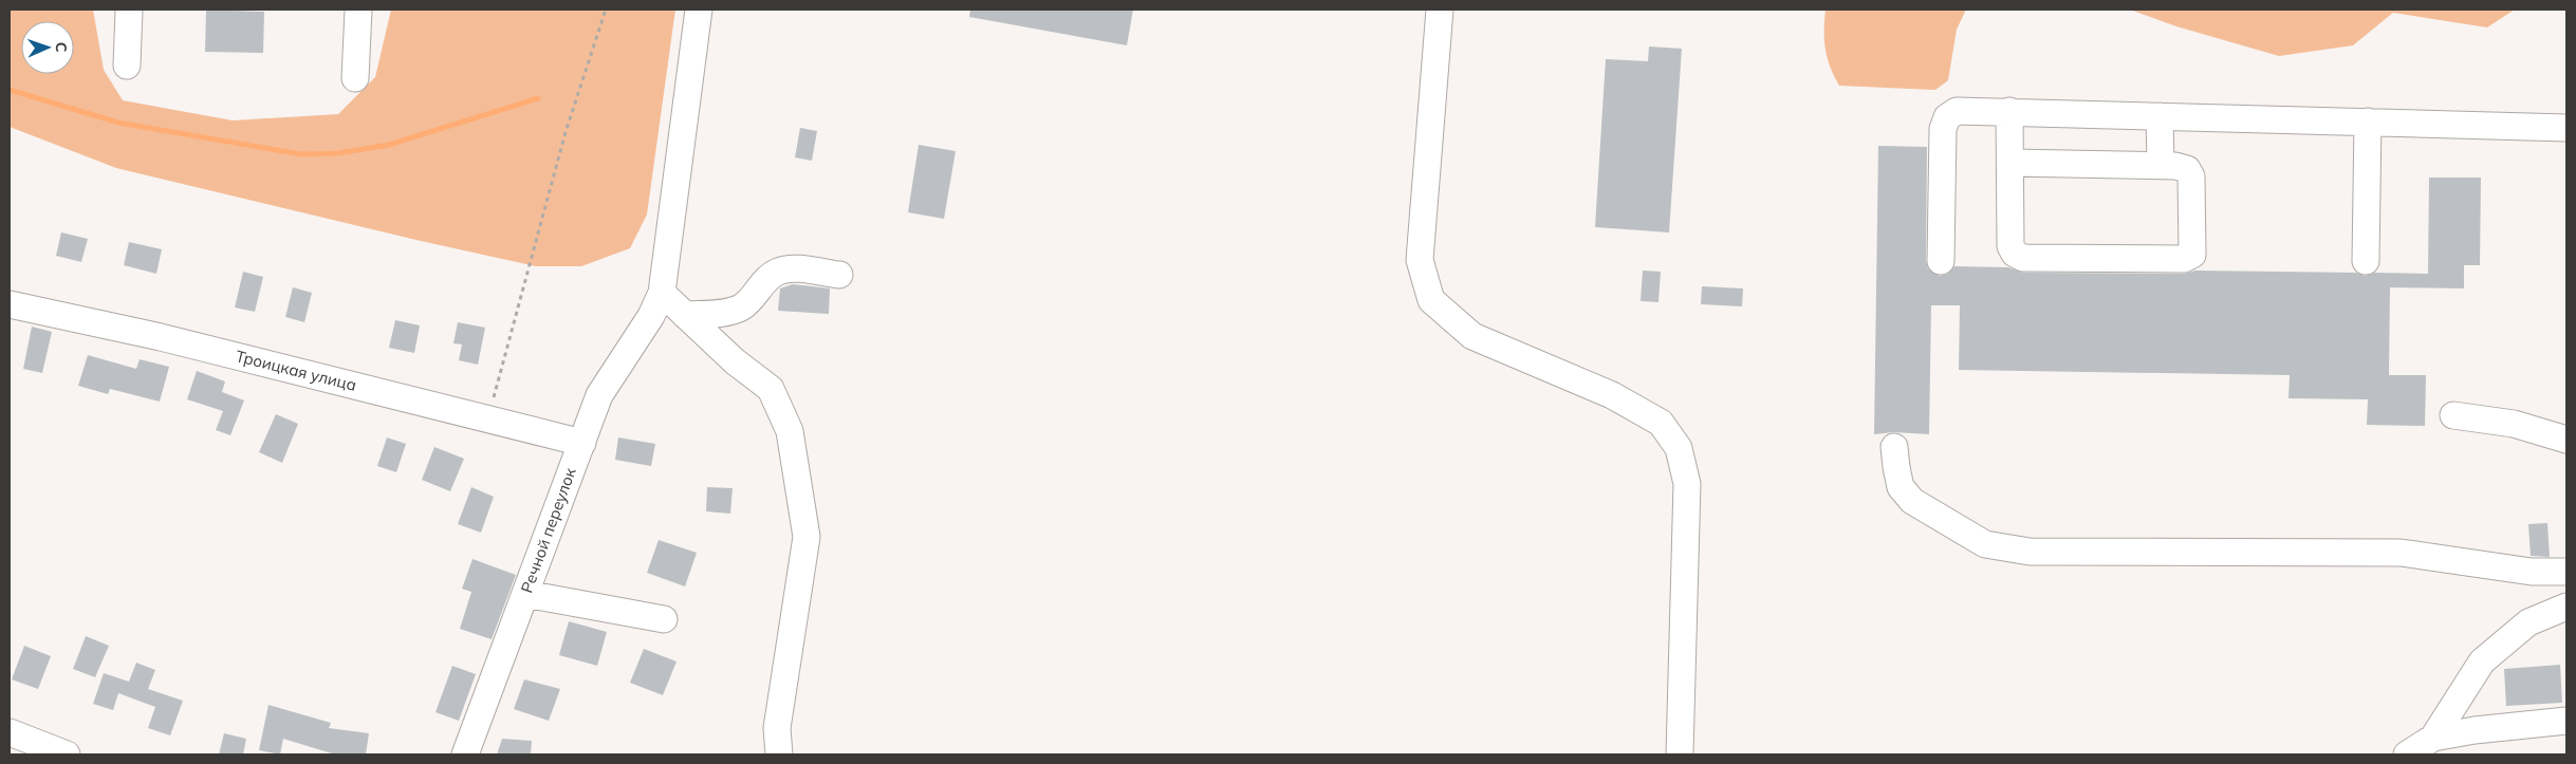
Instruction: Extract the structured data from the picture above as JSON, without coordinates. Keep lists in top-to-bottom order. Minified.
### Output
{"streets":{"street":["Троицкая улица","Речной переулок"]},"crossings":[["Троицкая улица","Речной переулок"]],"north":"right"}
